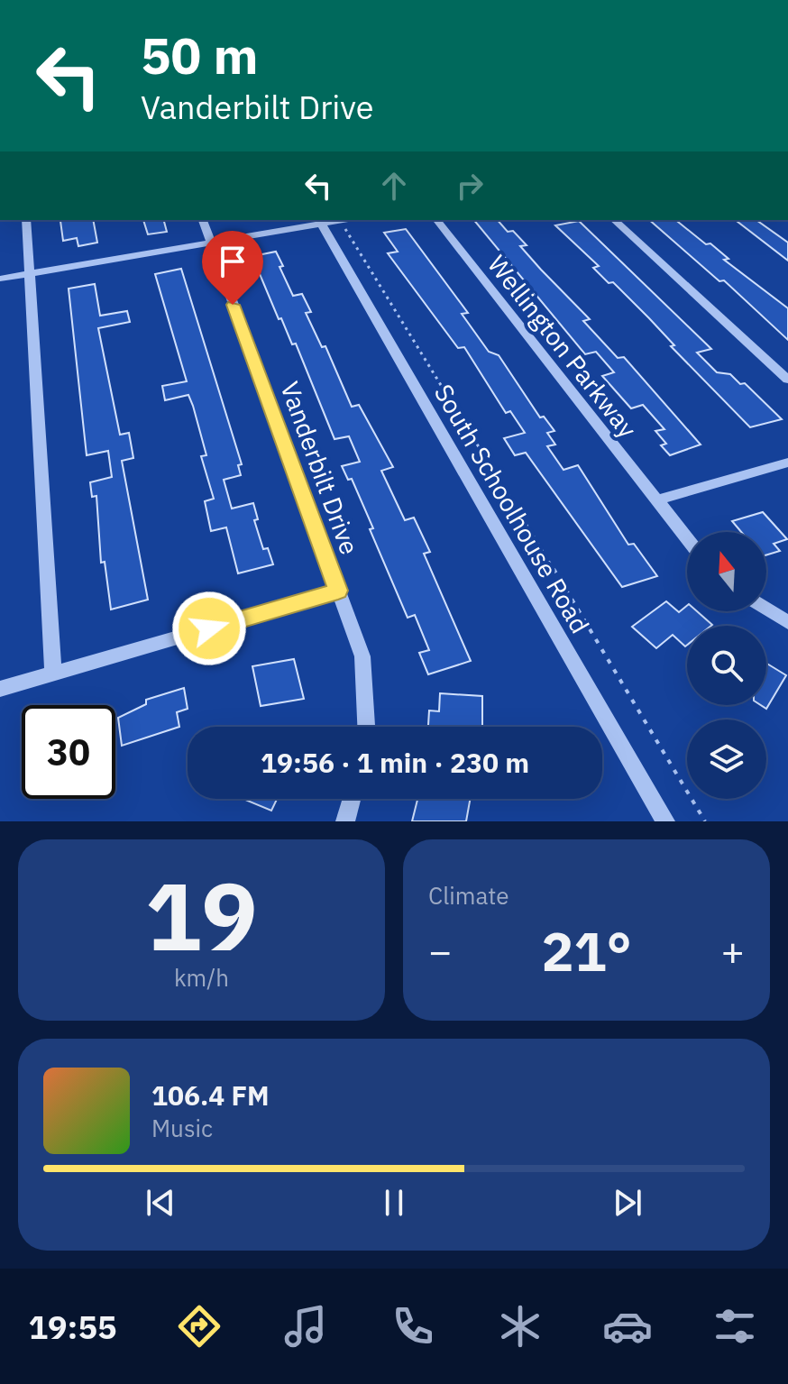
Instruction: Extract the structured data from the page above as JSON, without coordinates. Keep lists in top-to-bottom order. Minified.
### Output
{"streets":{"street":["Wellington Parkway","Vanderbilt Drive","South Schoolhouse Road"]},"north":"top","page":{"turn":["50 m","Vanderbilt Drive"],"limit":"30","trip":"19:56 · 1 min · 230 m","tile":[["19","km/h"],"Climate"],"heat":["−","21°","+"],"song":["106.4 FM","Music"],"tabs":"19:55"}}
